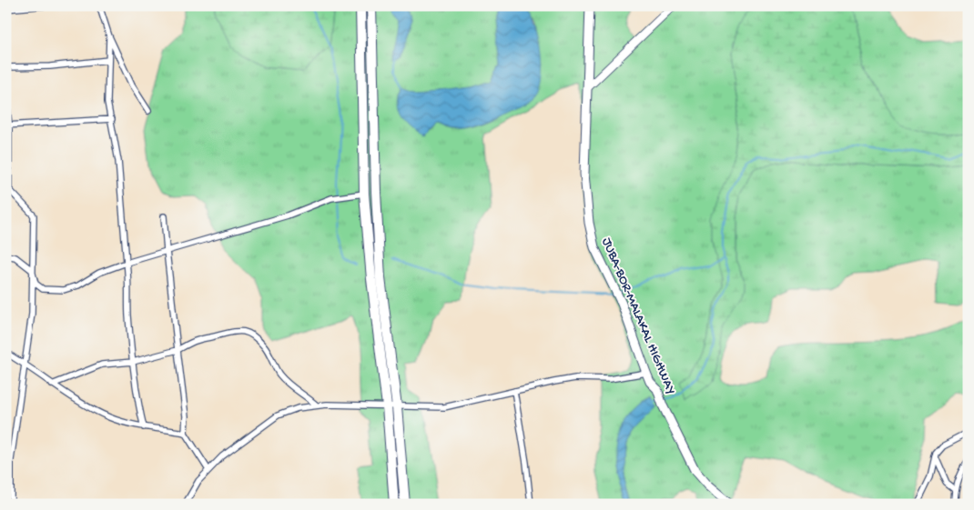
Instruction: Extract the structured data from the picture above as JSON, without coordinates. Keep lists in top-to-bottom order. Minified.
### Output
{"streets":{"main road":["JUBA-BOR-MALAKAL HIGHWAY"]}}
